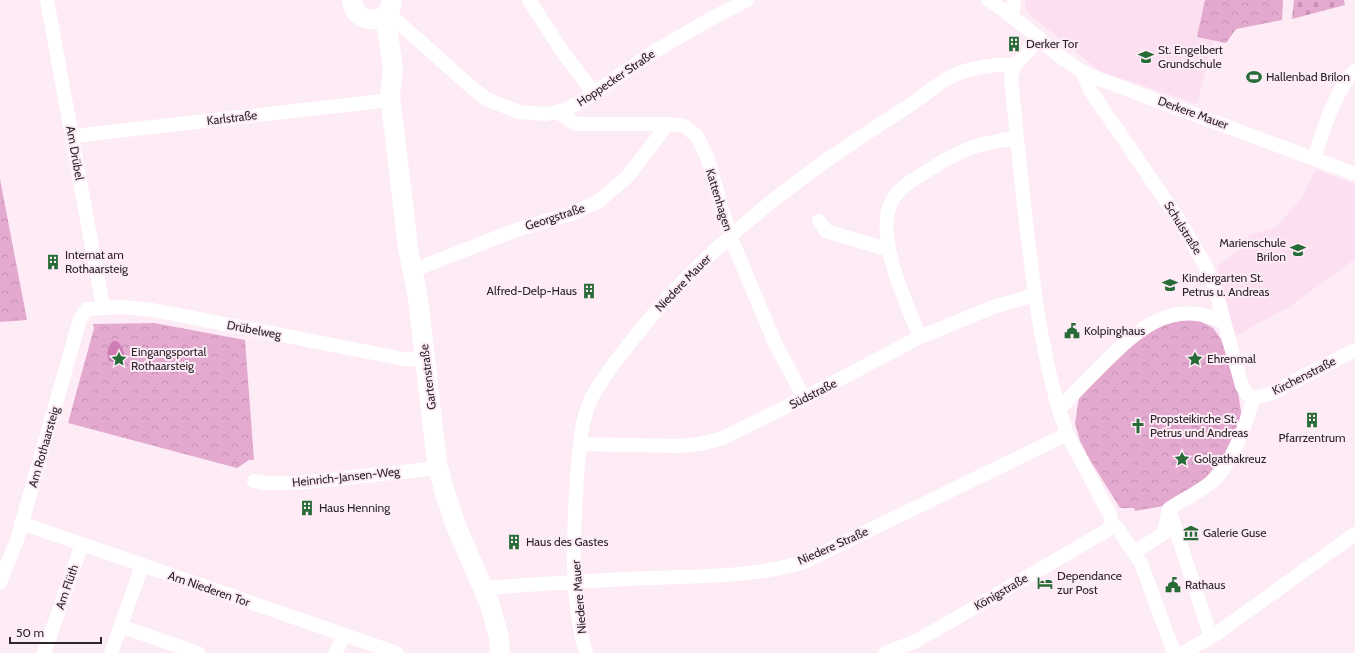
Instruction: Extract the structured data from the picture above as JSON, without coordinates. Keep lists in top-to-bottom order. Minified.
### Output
{"streets":{"street":["Hoppecker Straße","Derkere Mauer","Karlstraße","Am Drübel","Kattenhagen","Georgstraße","Schulstraße","Niedere Mauer","Drübelweg","Kirchenstraße","Gartenstraße","Südstraße","Am Rothaarsteig","Heinrich-Jansen-Weg","Niedere Straße","Am Flüth","Am Niederen Tor","Königstraße"]},"crossings":[["Hoppecker Straße","Kattenhagen"],["Hoppecker Straße","Gartenstraße"],["Derkere Mauer","Schulstraße"],["Karlstraße","Am Drübel"],["Karlstraße","Gartenstraße"],["Am Drübel","Drübelweg"],["Kattenhagen","Georgstraße"],["Kattenhagen","Niedere Mauer"],["Kattenhagen","Südstraße"],["Georgstraße","Gartenstraße"],["Schulstraße","Kirchenstraße"],["Niedere Mauer","Südstraße"],["Niedere Mauer","Niedere Straße"],["Drübelweg","Gartenstraße"],["Drübelweg","Am Rothaarsteig"],["Gartenstraße","Heinrich-Jansen-Weg"],["Gartenstraße","Niedere Straße"],["Am Rothaarsteig","Am Niederen Tor"],["Am Flüth","Am Niederen Tor"]],"places":{"building":["Derker Tor","Internat am Rothaarsteig","Alfred-Delp-Haus","Pfarrzentrum","Haus Henning","Haus des Gastes"],"school or university":["St. Engelbert Grundschule","Marienschule Brilon","Kindergarten St. Petrus u. Andreas"],"sports":["Hallenbad Brilon"],"public building":["Kolpinghaus","Rathaus"],"place":["Eingangsportal Rothaarsteig","Ehrenmal","Golgathakreuz"],"church":["Propsteikirche St. Petrus und Andreas"],"museum":["Galerie Guse"],"hotel":["Dependance zur Post"]},"scale_bar":"50 m"}
